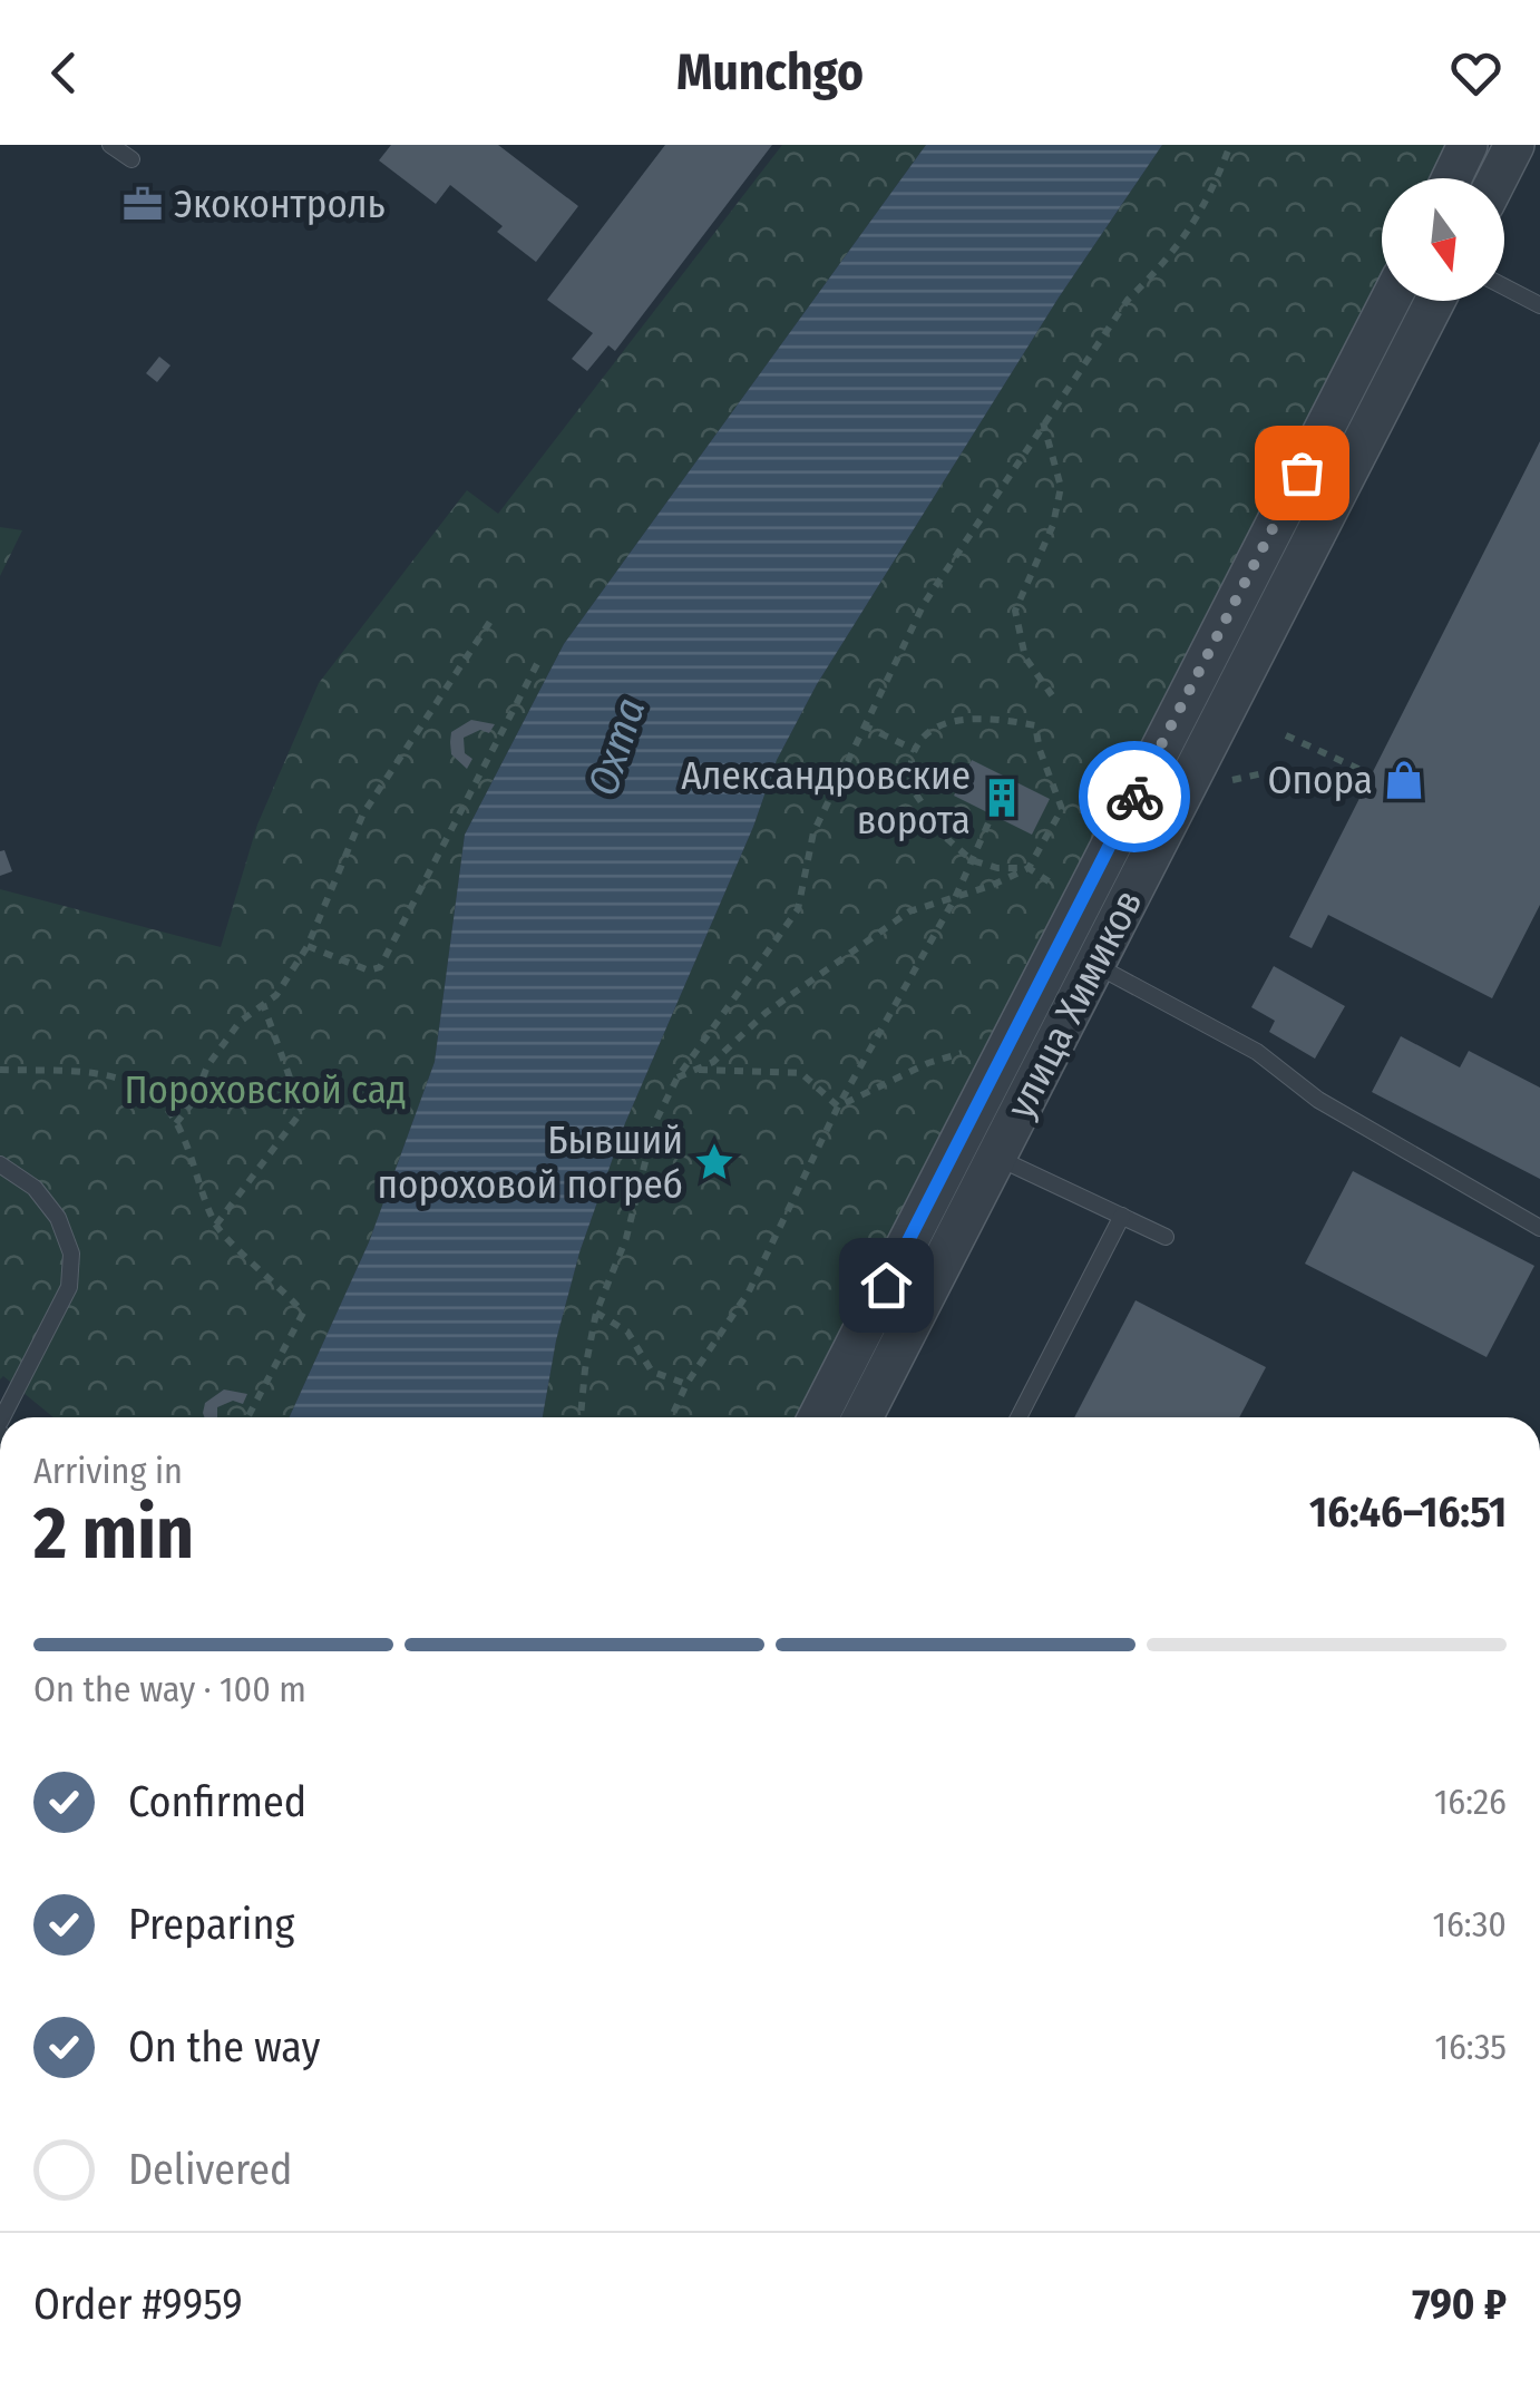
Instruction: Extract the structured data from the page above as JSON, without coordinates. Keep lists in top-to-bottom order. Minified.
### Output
{"streets":{"street":["улица Химиков"]},"water":["Охта"],"parks":["Пороховской сад"],"places":{"office":["Экоконтроль"],"shop":["Опора"],"building":["Александровские ворота"],"place":["Бывший пороховой погреб"]},"north":"bottom","page":{"header":"Munchgo","heading":["2 min","Arriving in","16:46–16:51"],"panel":["Order #9959","790 ₽"],"bar":"On the way · 100 m","list":[["Confirmed","16:26"],["Preparing","16:30"],["On the way","16:35"],"Delivered"]}}
